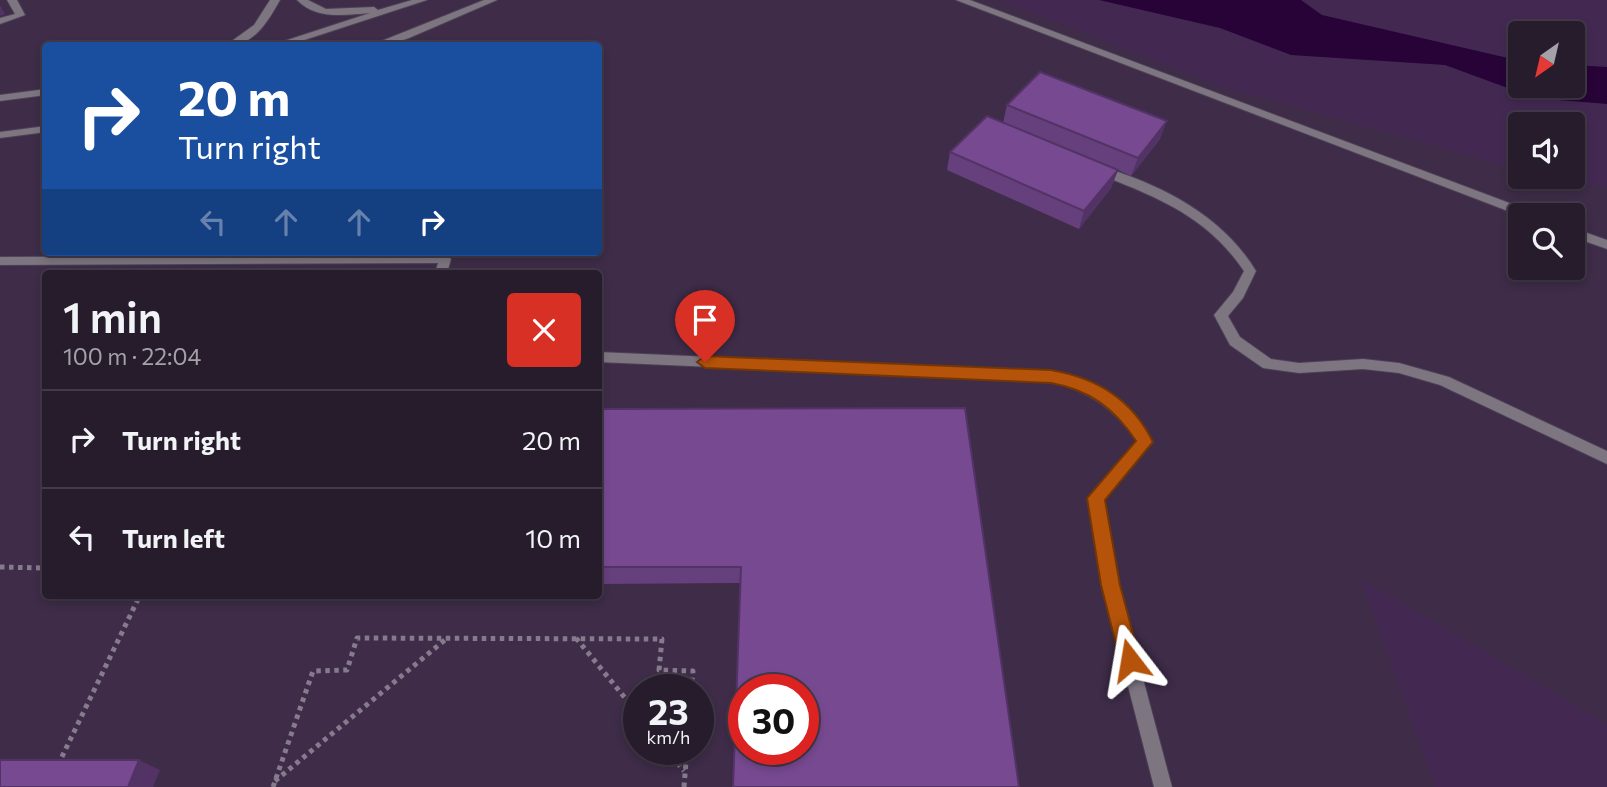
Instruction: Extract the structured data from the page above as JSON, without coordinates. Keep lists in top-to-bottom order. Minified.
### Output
{"north":"bottom left","page":{"turn":["20 m","Turn right"],"heading":["1 min","100 m · 22:04"],"list":[{"name":"Turn right","value":"20 m"},{"name":"Turn left","value":"10 m"}],"speed":"23 km/h","limit":"30"}}
